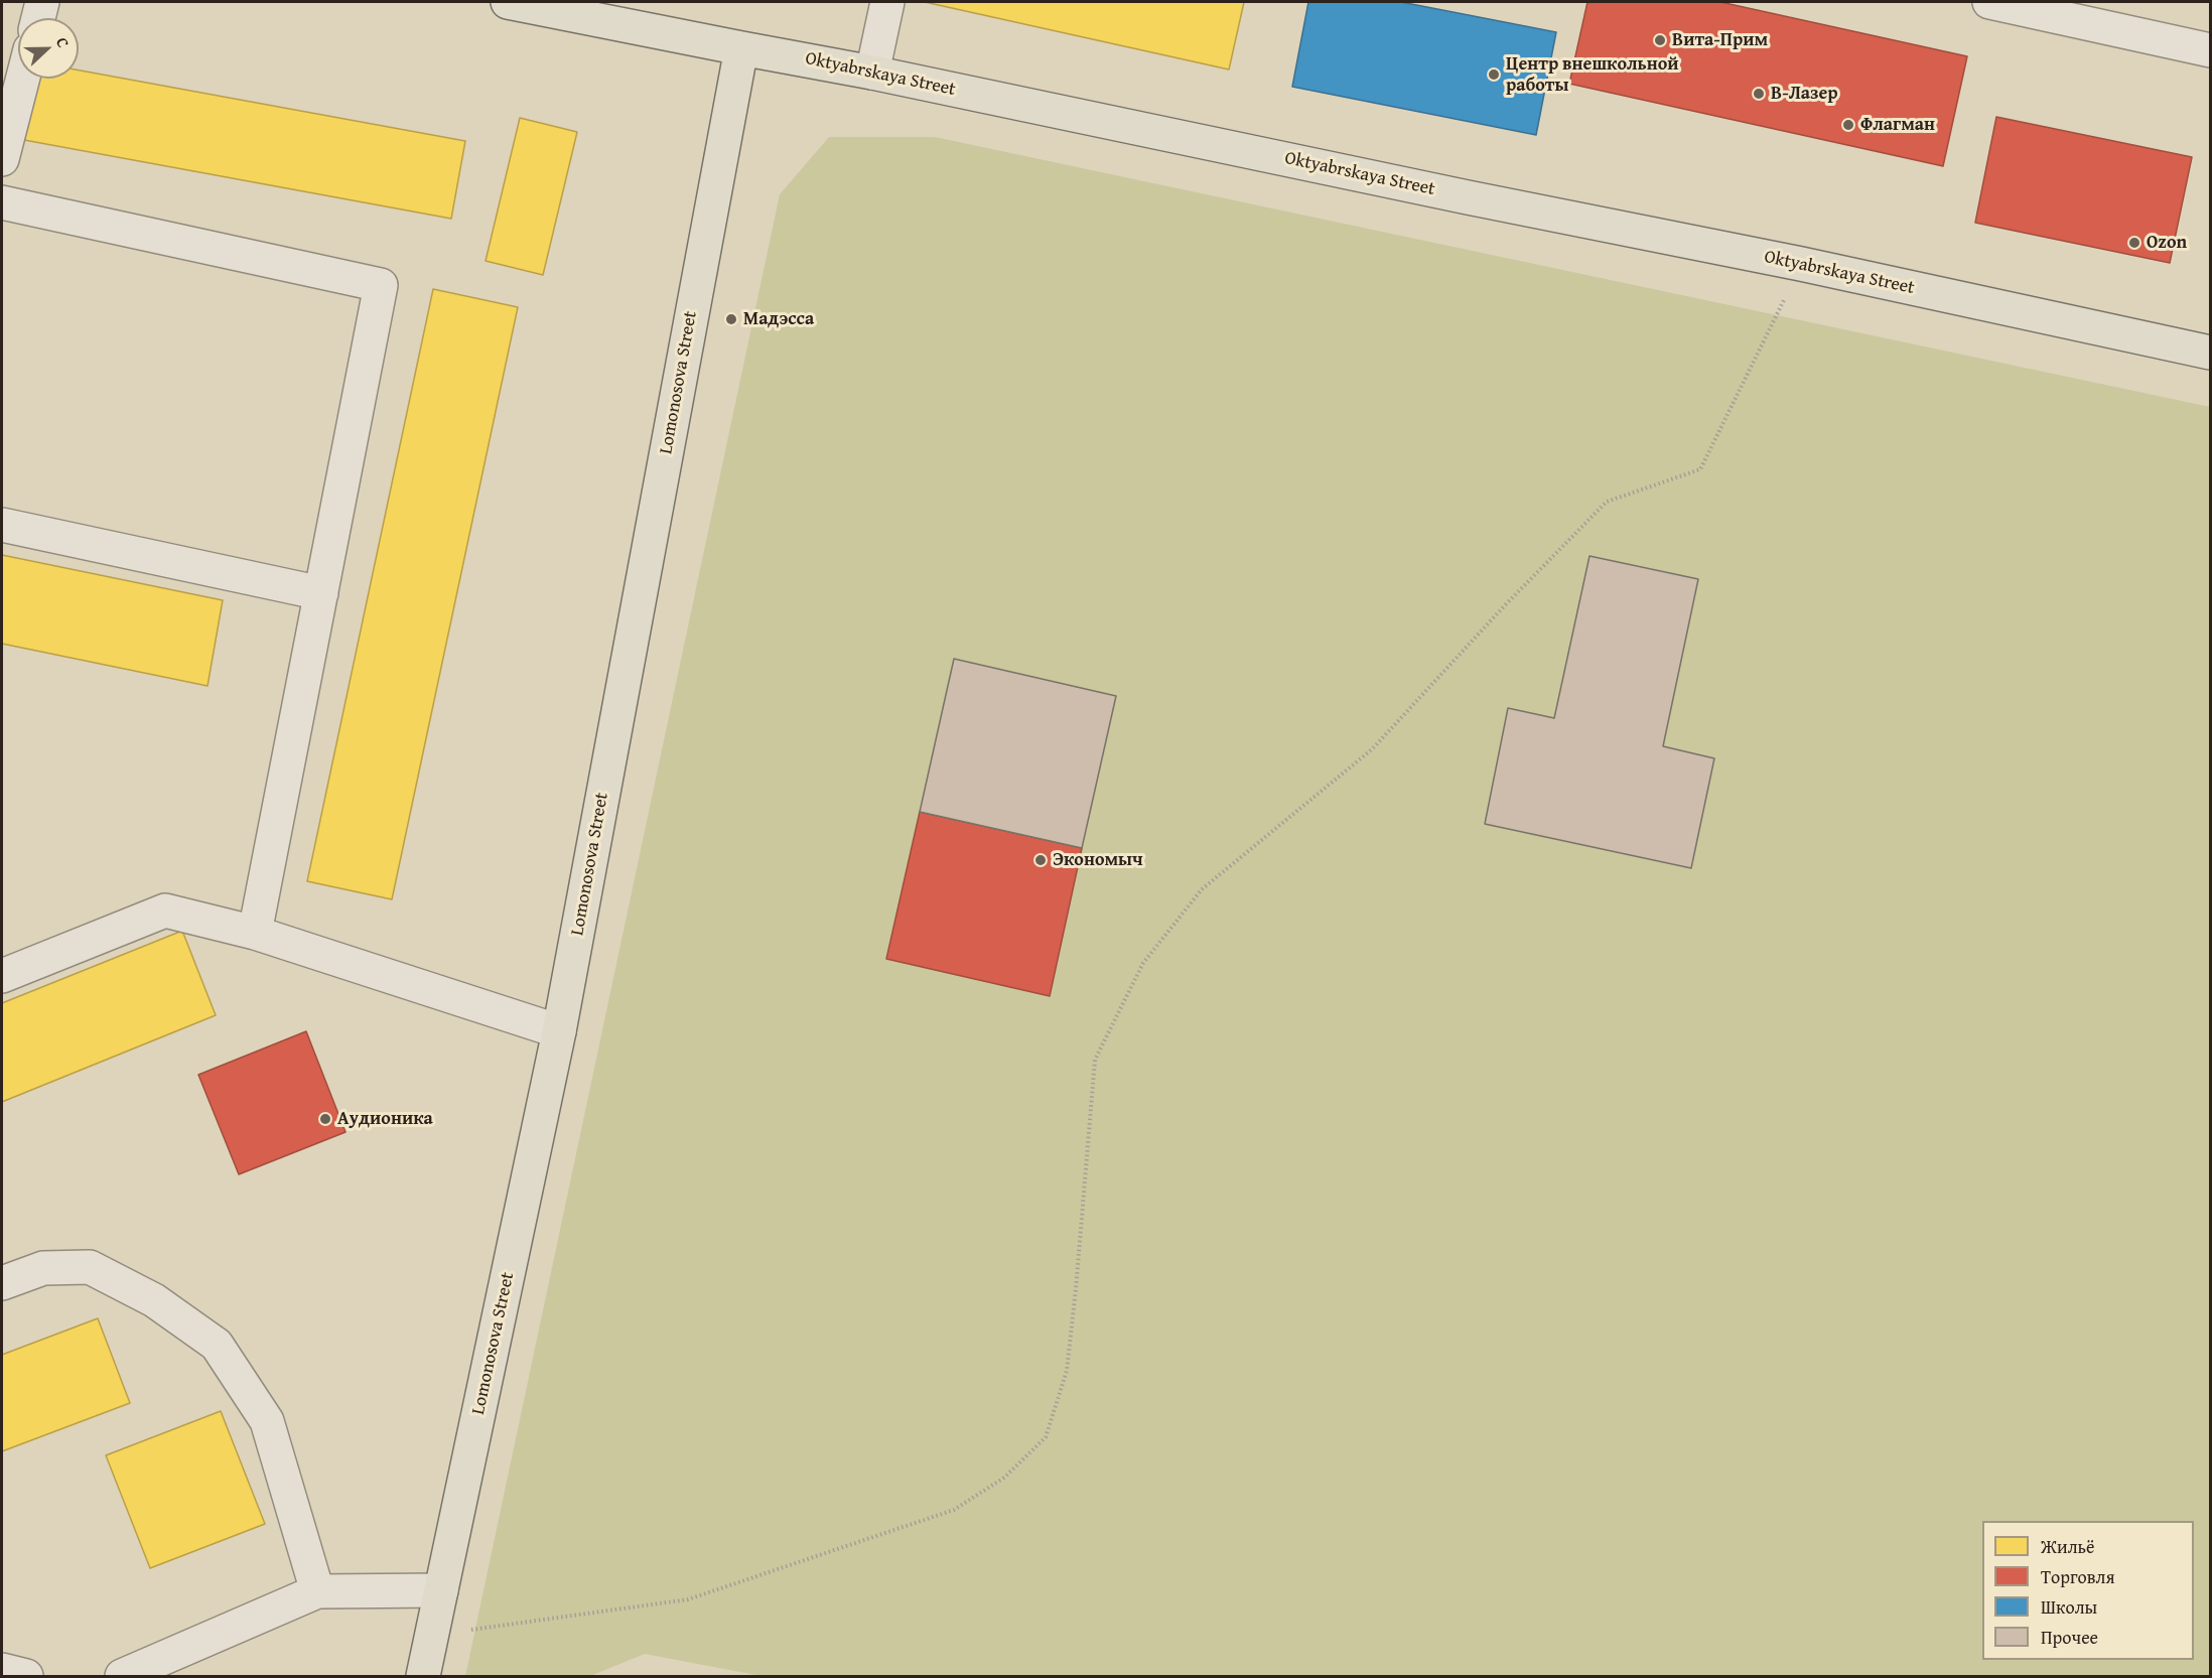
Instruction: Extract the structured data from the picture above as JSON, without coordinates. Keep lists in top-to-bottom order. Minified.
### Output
{"streets":{"main road":["Oktyabrskaya Street","Lomonosova Street"]},"crossings":[["Oktyabrskaya Street","Lomonosova Street"]],"places":["Вита-Прим","Центр внешкольной работы","В-Лазер","Флагман","Ozon","Мадэсса","Экономыч","Аудионика"],"legend":["Жильё","Торговля","Школы","Прочее"],"north":"right"}
